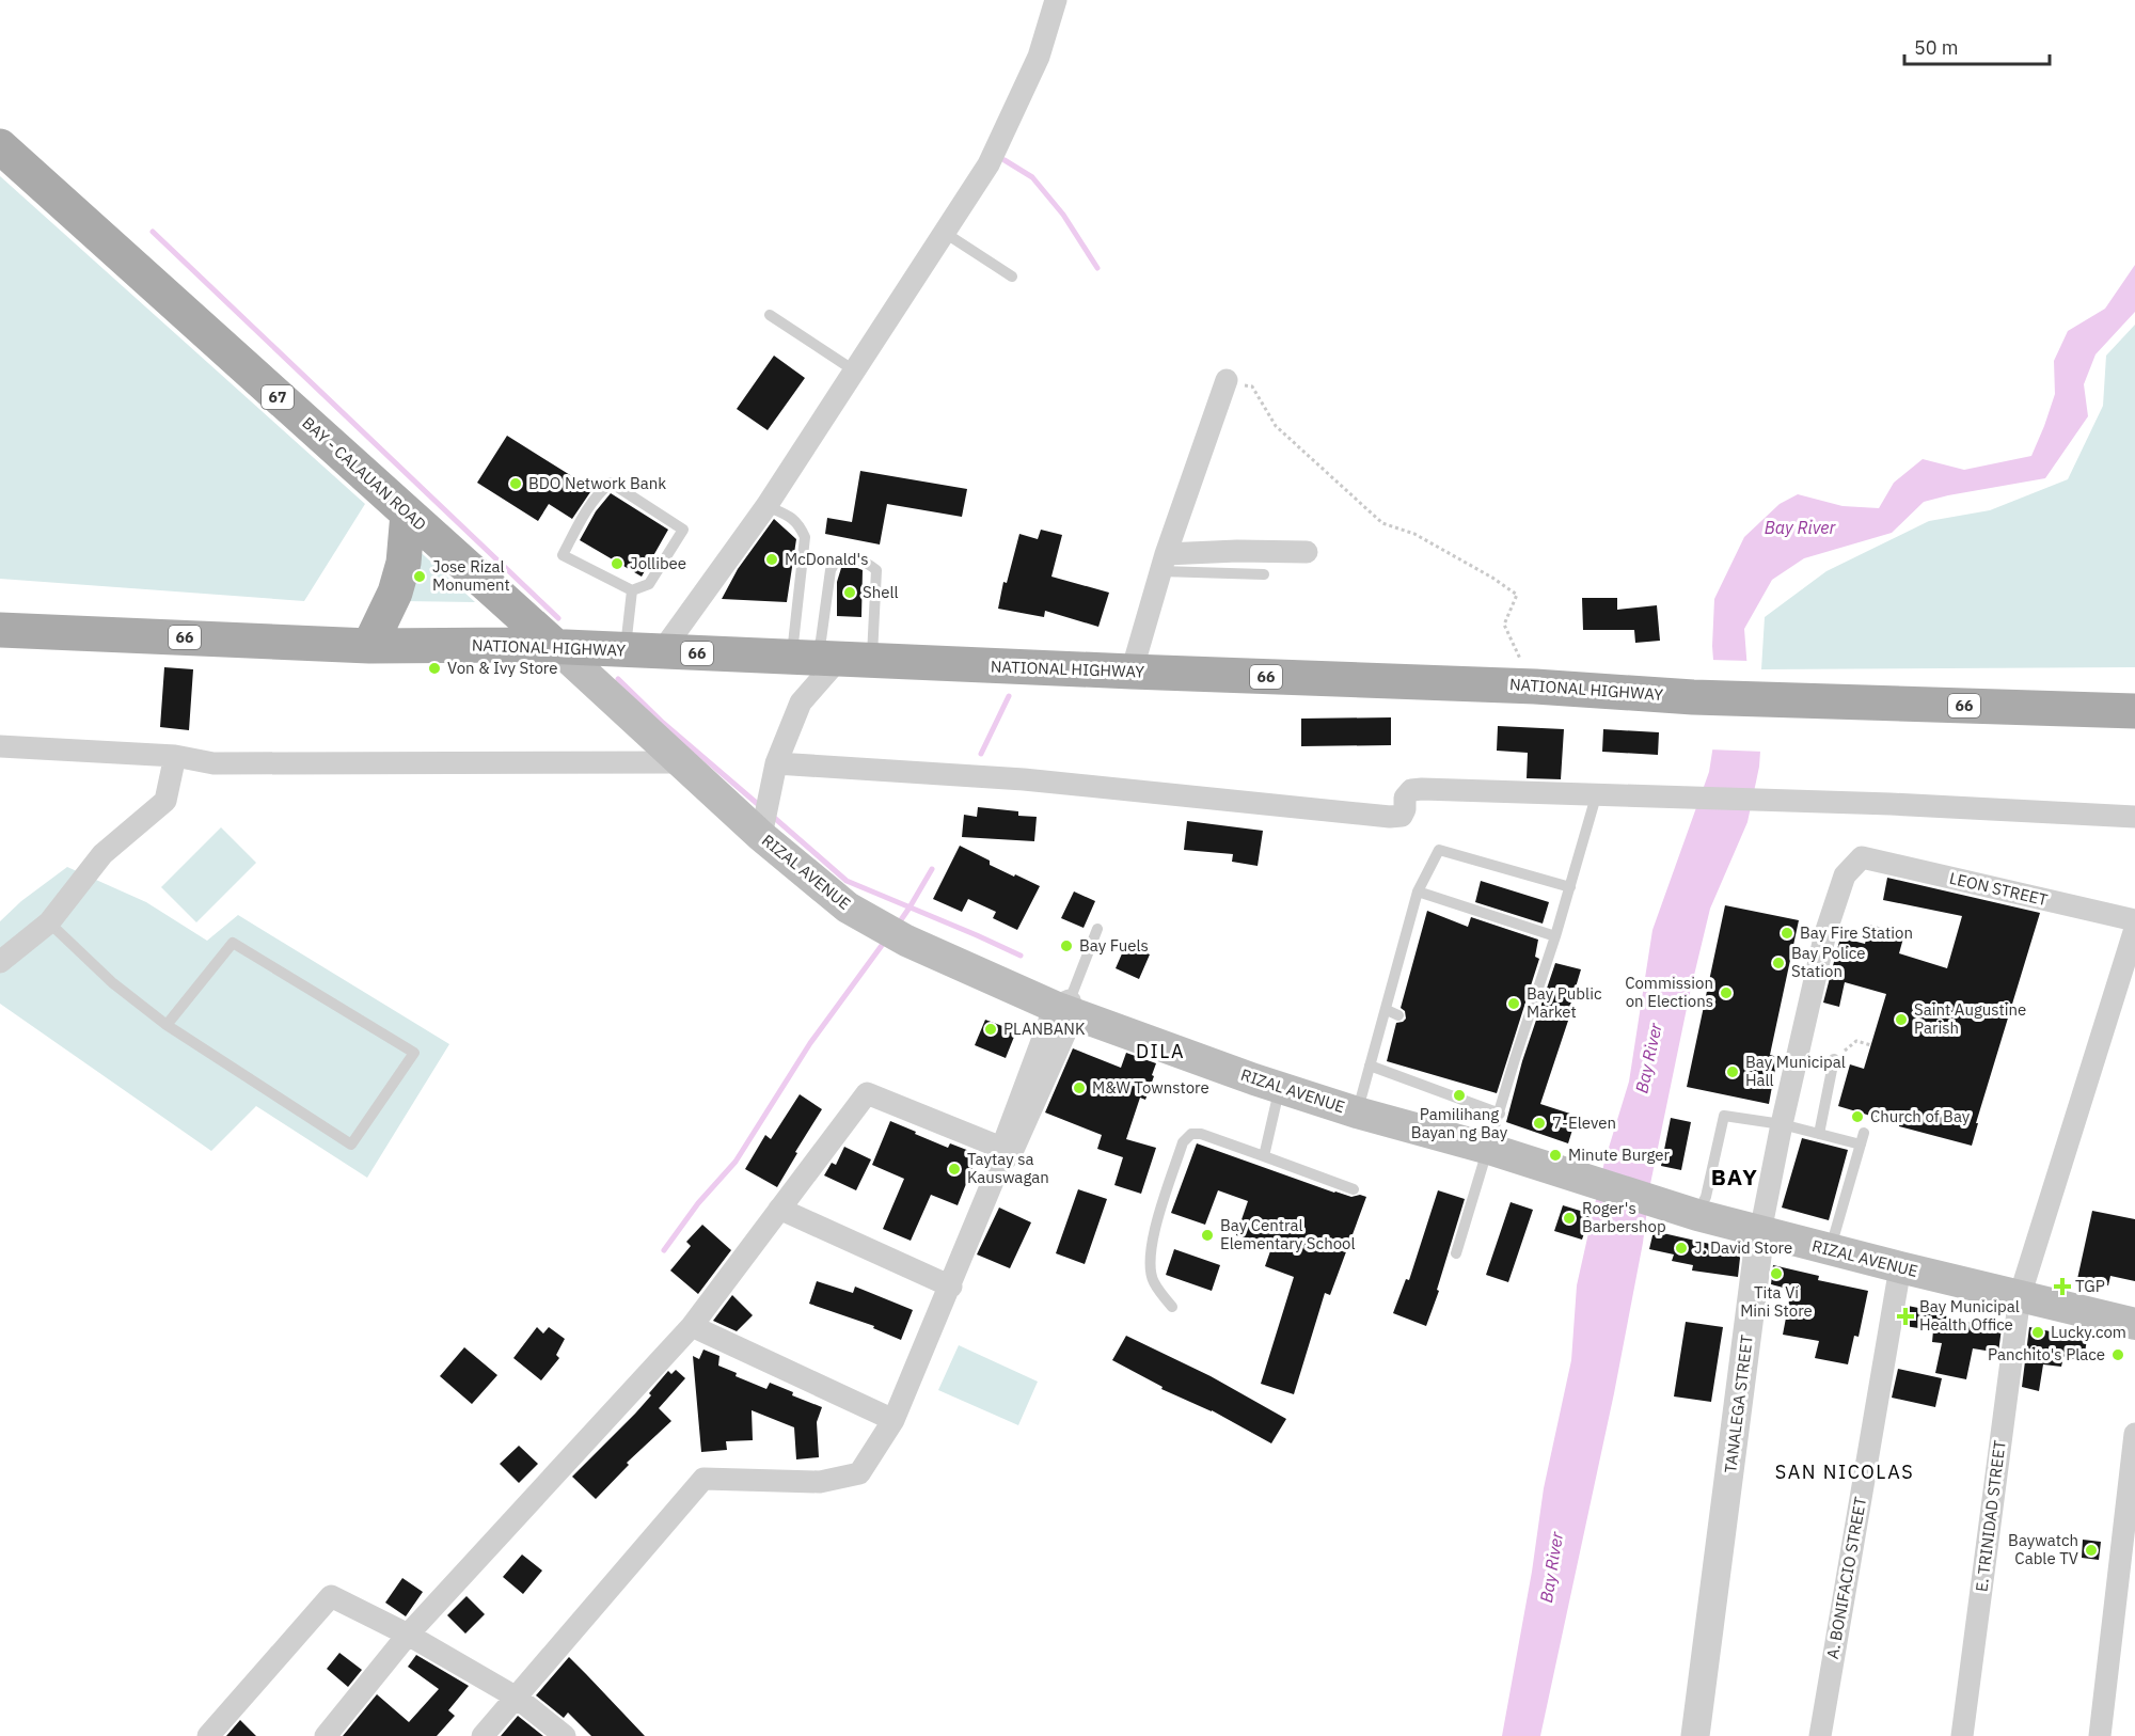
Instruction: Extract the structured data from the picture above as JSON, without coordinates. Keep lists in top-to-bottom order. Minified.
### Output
{"streets":{"main road":["67","BAY - CALAUAN ROAD","66","NATIONAL HIGHWAY","RIZAL AVENUE"],"street":["LEON STREET","TANALEGA STREET","E. TRINIDAD STREET","A. BONIFACIO STREET"]},"crossings":[["BAY - CALAUAN ROAD","NATIONAL HIGHWAY"],["BAY - CALAUAN ROAD","RIZAL AVENUE"],["NATIONAL HIGHWAY","RIZAL AVENUE"],["RIZAL AVENUE","TANALEGA STREET"],["RIZAL AVENUE","E. TRINIDAD STREET"],["RIZAL AVENUE","A. BONIFACIO STREET"],["LEON STREET","TANALEGA STREET"]],"districts":["DILA","BAY","SAN NICOLAS"],"water":["Bay River"],"places":{"other":["BDO Network Bank","McDonald's","Jollibee","Jose Rizal Monument","Shell","Von & Ivy Store","Bay Fire Station","Bay Fuels","Bay Police Station","Commission on Elections","Bay Public Market","Saint Augustine Parish","PLANBANK","Bay Municipal Hall","M&W Townstore","Pamilihang Bayan ng Bay","Church of Bay","7-Eleven","Minute Burger","Taytay sa Kauswagan","Roger's Barbershop","Bay Central Elementary School","J. David Store","Tita Vi Mini Store","Lucky.com","Panchito's Place","Baywatch Cable TV"],"health":["TGP","Bay Municipal Health Office"]},"scale_bar":"50 m"}
